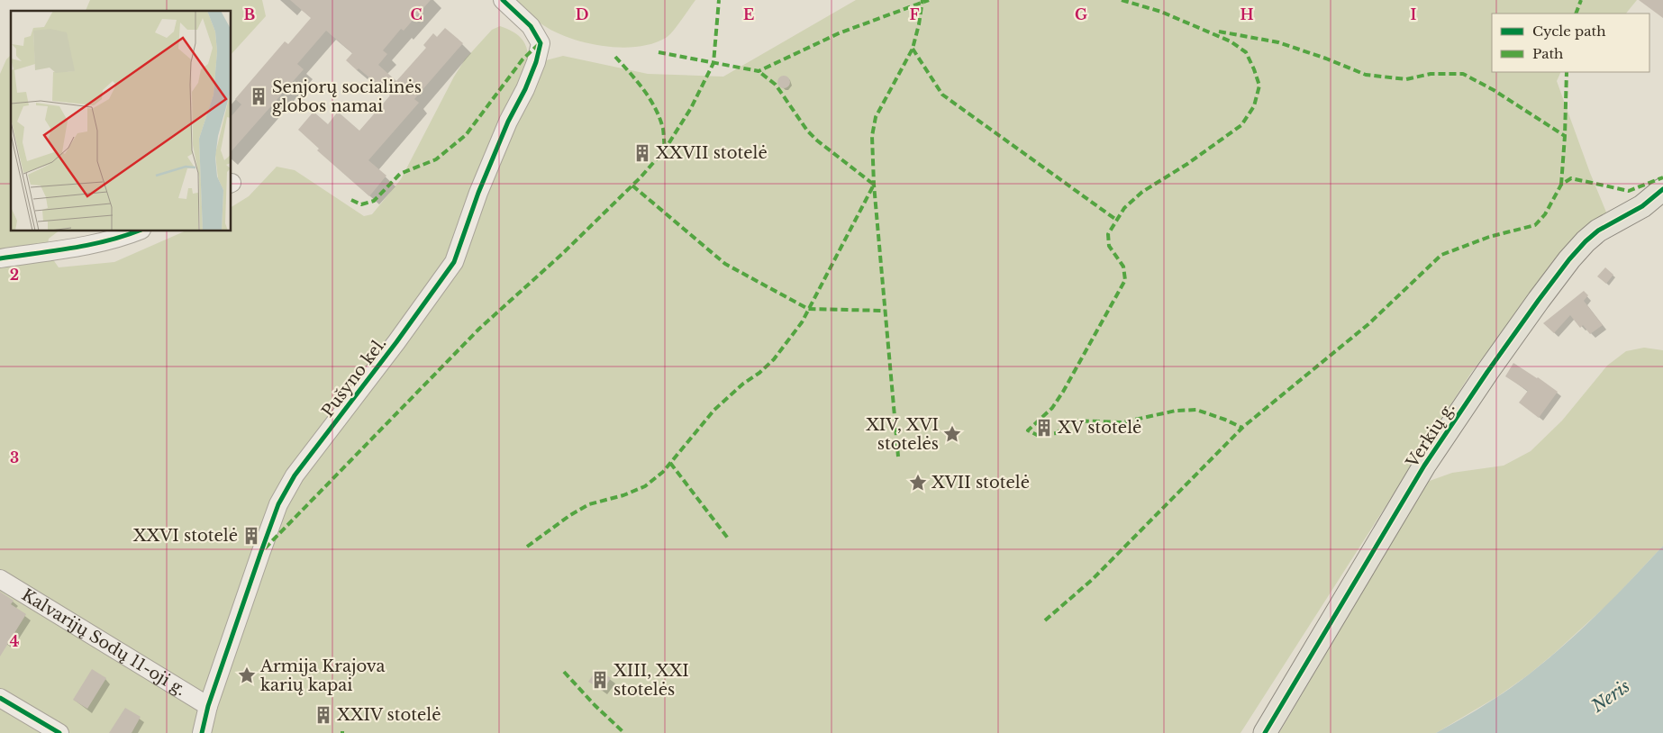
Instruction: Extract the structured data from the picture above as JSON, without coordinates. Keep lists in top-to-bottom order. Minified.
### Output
{"streets":{"main road":["Verkių g."],"street":["Pušyno kel.","Kalvarijų Sodų 11-oji g."]},"crossings":[["Pušyno kel.","Kalvarijų Sodų 11-oji g."]],"water":["Neris"],"places":{"building":["Senjorų socialinės globos namai","XXVII stotelė","XV stotelė","XXVI stotelė","XIII, XXI stotelės","XXIV stotelė"],"place":["XIV, XVI stotelės","XVII stotelė","Armija Krajova karių kapai"]},"legend":["Cycle path","Path"],"grid":{"columns":["B","C","D","E","F","G","H","I"],"rows":["2","3","4"]}}
